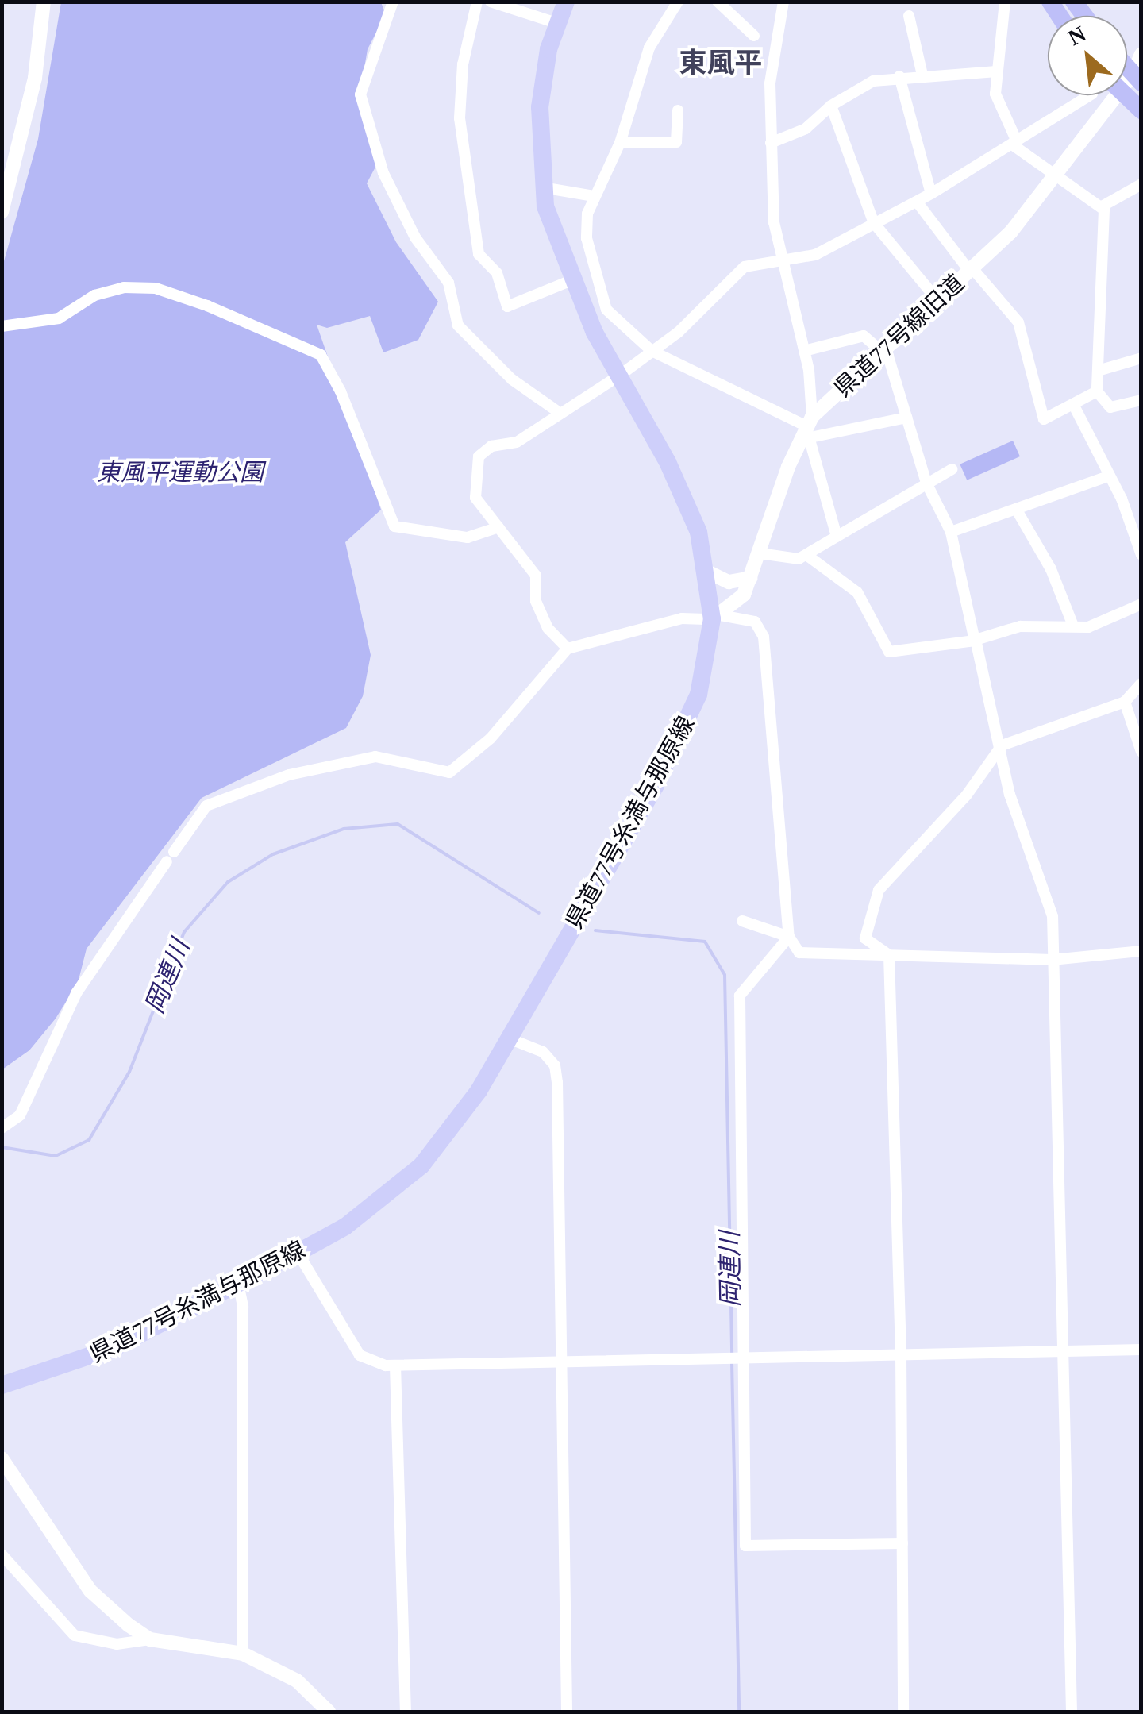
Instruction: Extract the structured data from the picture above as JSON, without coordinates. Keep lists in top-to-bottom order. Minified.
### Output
{"streets":{"main road":["県道77号糸満与那原線"],"street":["県道77号線旧道"]},"crossings":[["県道77号線旧道","県道77号糸満与那原線"]],"districts":["東風平"],"water":["岡連川"],"parks":["東風平運動公園"],"north":"top left"}
